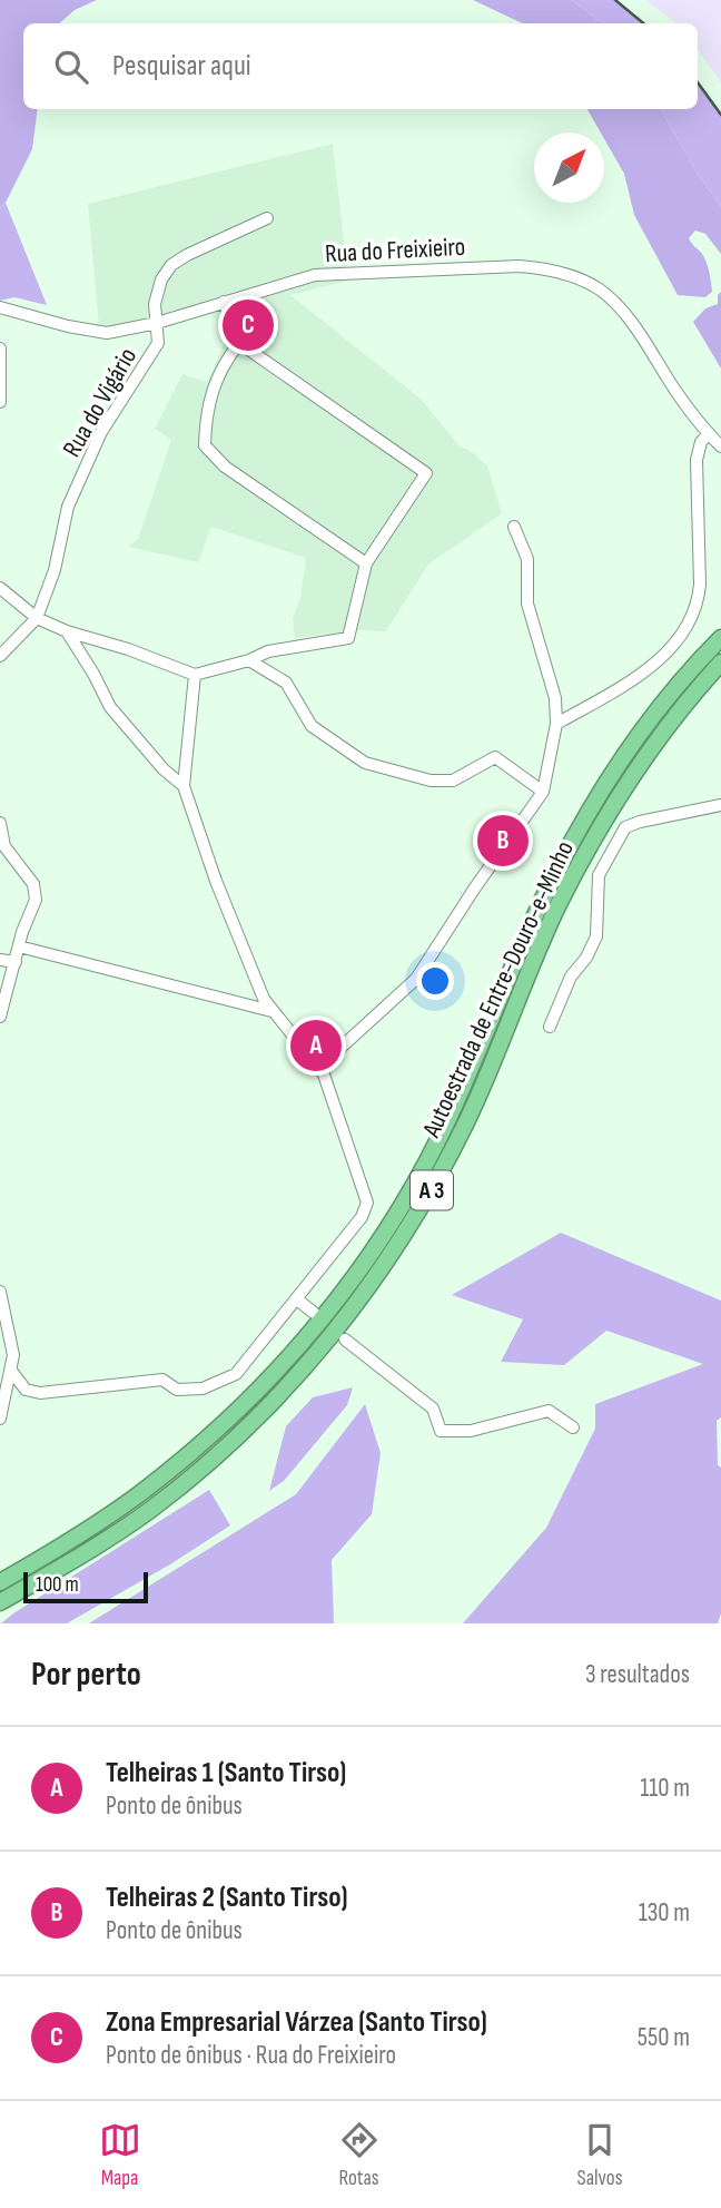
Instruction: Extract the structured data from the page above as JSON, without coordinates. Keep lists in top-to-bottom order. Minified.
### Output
{"streets":{"highway":["Autoestrada de Entre-Douro-e-Minho","A 3"],"street":["Rua do Freixieiro","Rua do Vigário"]},"crossings":[["Rua do Freixieiro","Rua do Vigário"]],"scale_bar":"100 m","north":"top right","page":{"search":"Pesquisar aqui","pins":["C","B","A"],"scale":"100 m","heading":["Por perto","3 resultados"],"list":[{"mark":"A","name":"Telheiras 1 (Santo Tirso)","note":"Ponto de ônibus","value":"110 m"},{"mark":"B","name":"Telheiras 2 (Santo Tirso)","note":"Ponto de ônibus","value":"130 m"},{"mark":"C","name":"Zona Empresarial Várzea (Santo Tirso)","note":"Ponto de ônibus · Rua do Freixieiro","value":"550 m"}],"nav":["Mapa","Rotas","Salvos"]}}
